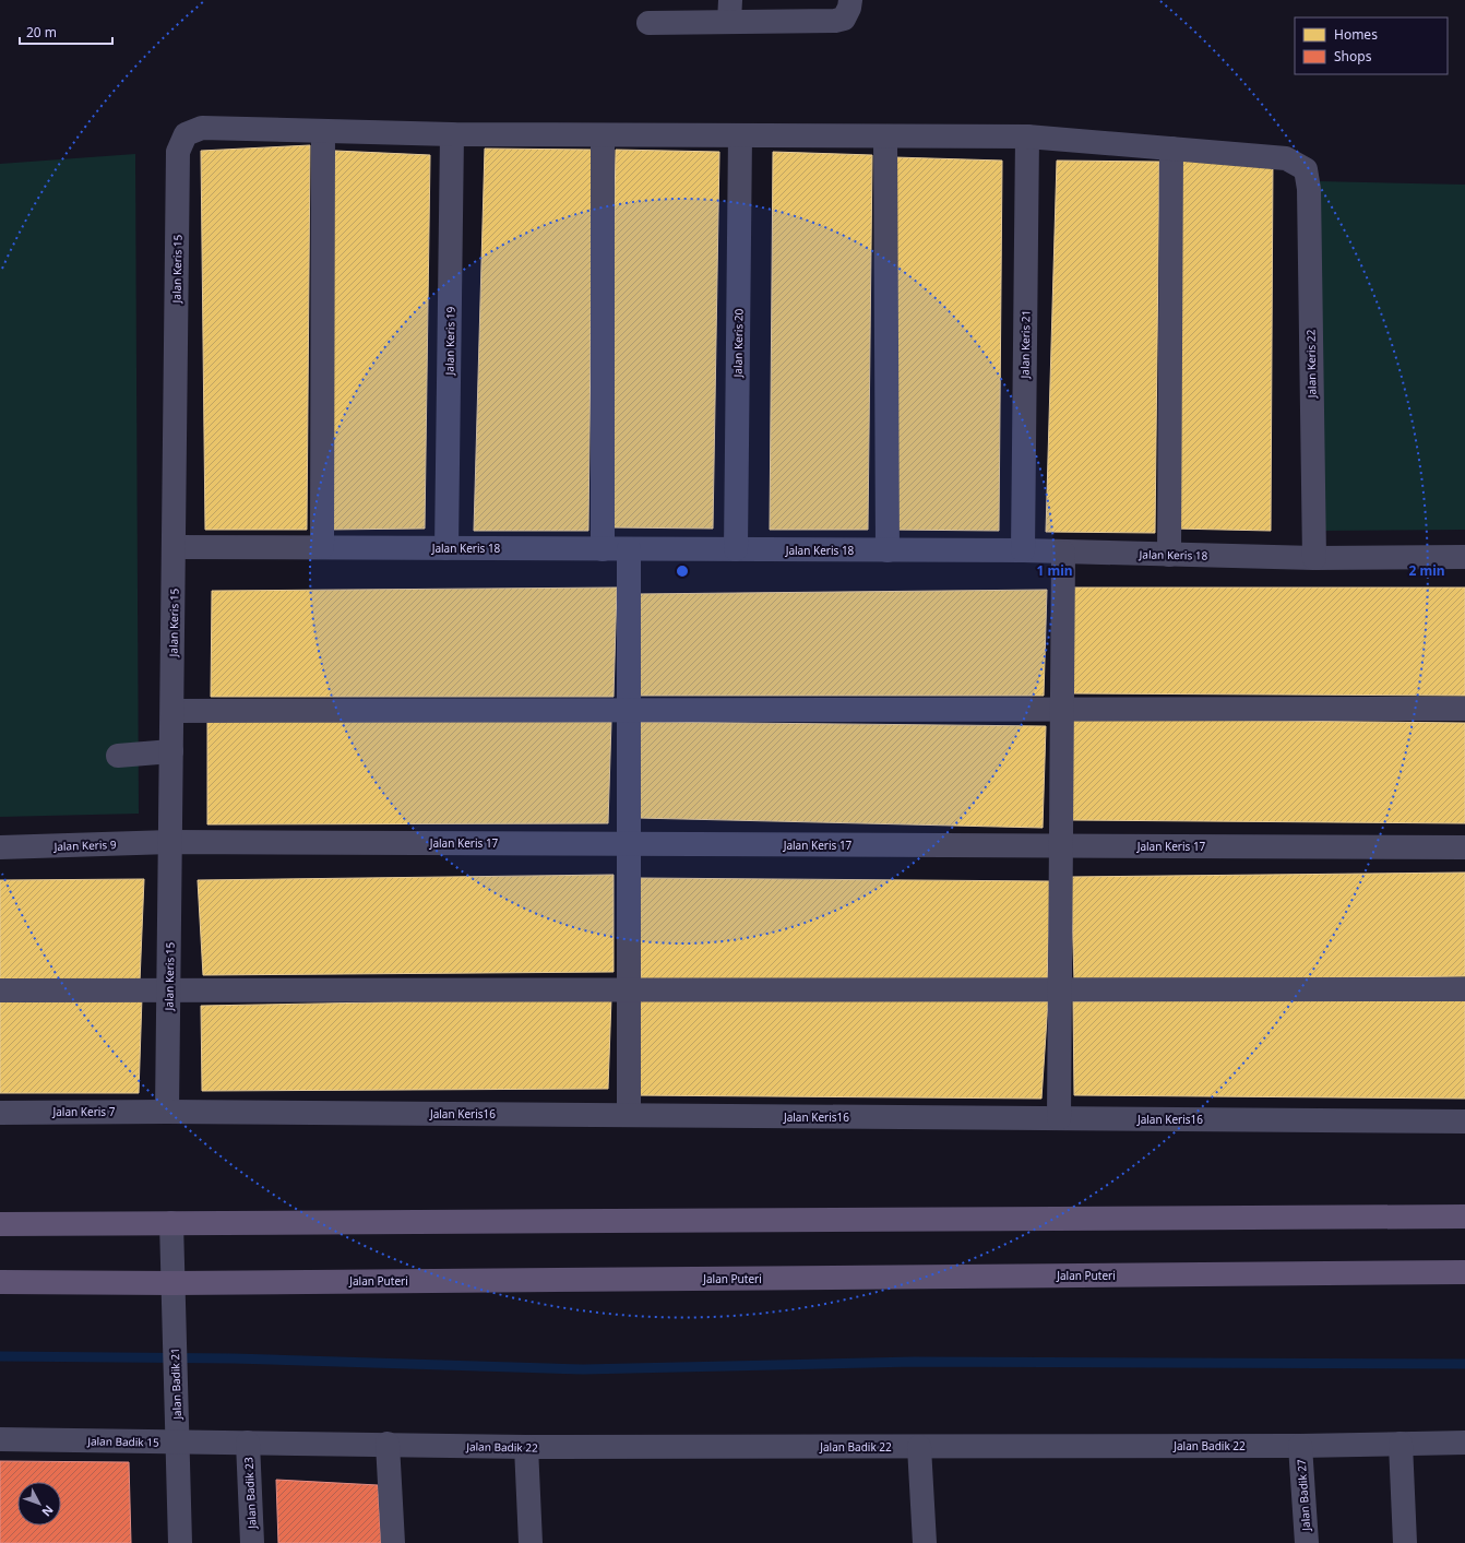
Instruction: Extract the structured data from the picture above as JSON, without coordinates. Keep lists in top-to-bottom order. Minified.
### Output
{"streets":{"main road":["Jalan Puteri"],"street":["Jalan Keris 15","Jalan Keris 19","Jalan Keris 20","Jalan Keris 21","Jalan Keris 22","Jalan Keris 18","Jalan Keris 17","Jalan Keris 9","Jalan Keris 7","Jalan Keris16","Jalan Badik 21","Jalan Badik 15","Jalan Badik 22","Jalan Badik 23","Jalan Badik 27"]},"crossings":[["Jalan Keris 15","Jalan Keris 18"],["Jalan Keris 15","Jalan Keris 17"],["Jalan Keris 15","Jalan Keris 9"],["Jalan Keris 15","Jalan Keris 7"],["Jalan Keris 15","Jalan Keris16"],["Jalan Keris 19","Jalan Keris 18"],["Jalan Keris 20","Jalan Keris 18"],["Jalan Keris 21","Jalan Keris 18"],["Jalan Keris 22","Jalan Keris 18"],["Jalan Keris 17","Jalan Keris 9"],["Jalan Keris 7","Jalan Keris16"],["Jalan Puteri","Jalan Badik 21"],["Jalan Badik 21","Jalan Badik 15"],["Jalan Badik 15","Jalan Badik 22"],["Jalan Badik 15","Jalan Badik 23"],["Jalan Badik 22","Jalan Badik 23"],["Jalan Badik 22","Jalan Badik 27"]],"legend":["Homes","Shops"],"scale_bar":"20 m","north":"bottom right","rings":["1 min","2 min"]}
